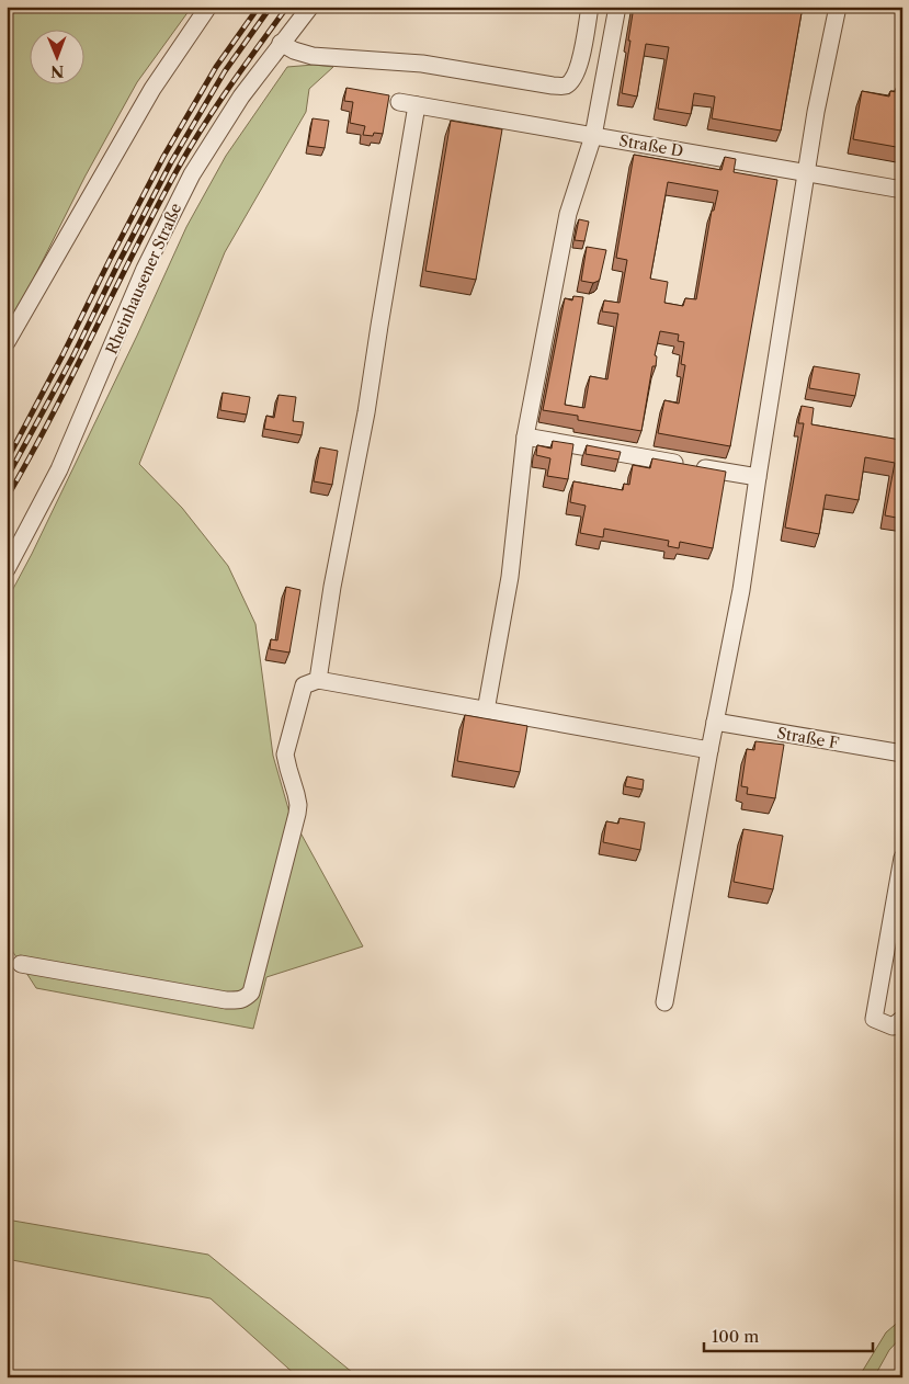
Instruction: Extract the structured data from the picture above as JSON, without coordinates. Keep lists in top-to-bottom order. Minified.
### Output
{"streets":{"street":["Straße D","Rheinhausener Straße","Straße F"]},"scale_bar":"100 m","north":"bottom"}
